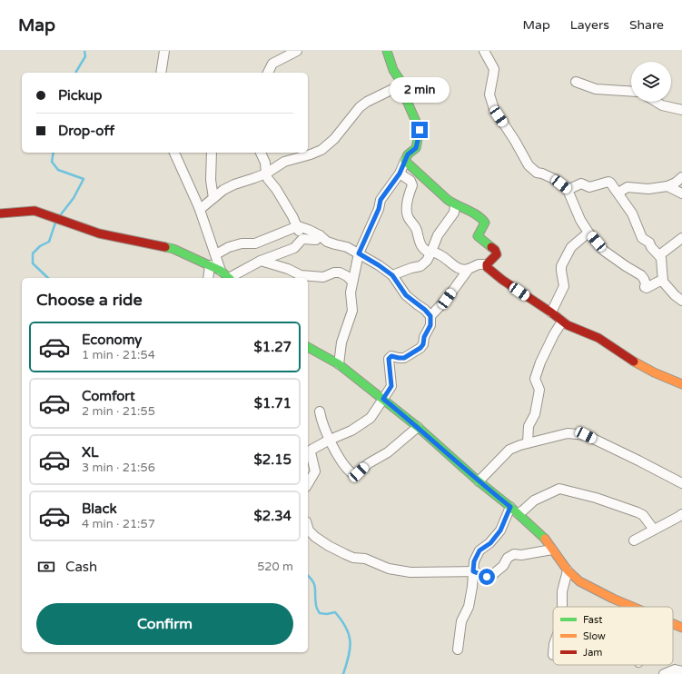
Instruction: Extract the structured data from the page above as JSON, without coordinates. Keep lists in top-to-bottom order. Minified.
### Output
{"legend":["Fast","Slow","Jam"],"page":{"header":"Map","nav":["Map","Layers","Share"],"banner":["Pickup","Drop-off"],"bubble":"2 min","heading":"Choose a ride","list":[{"name":"Economy","note":"1 min · 21:54","value":"$1.27"},{"name":"Comfort","note":"2 min · 21:55","value":"$1.71"},{"name":"XL","note":"3 min · 21:56","value":"$2.15"},{"name":"Black","note":"4 min · 21:57","value":"$2.34"}],"pay":["Cash","520 m"],"buttons":"Confirm"}}
